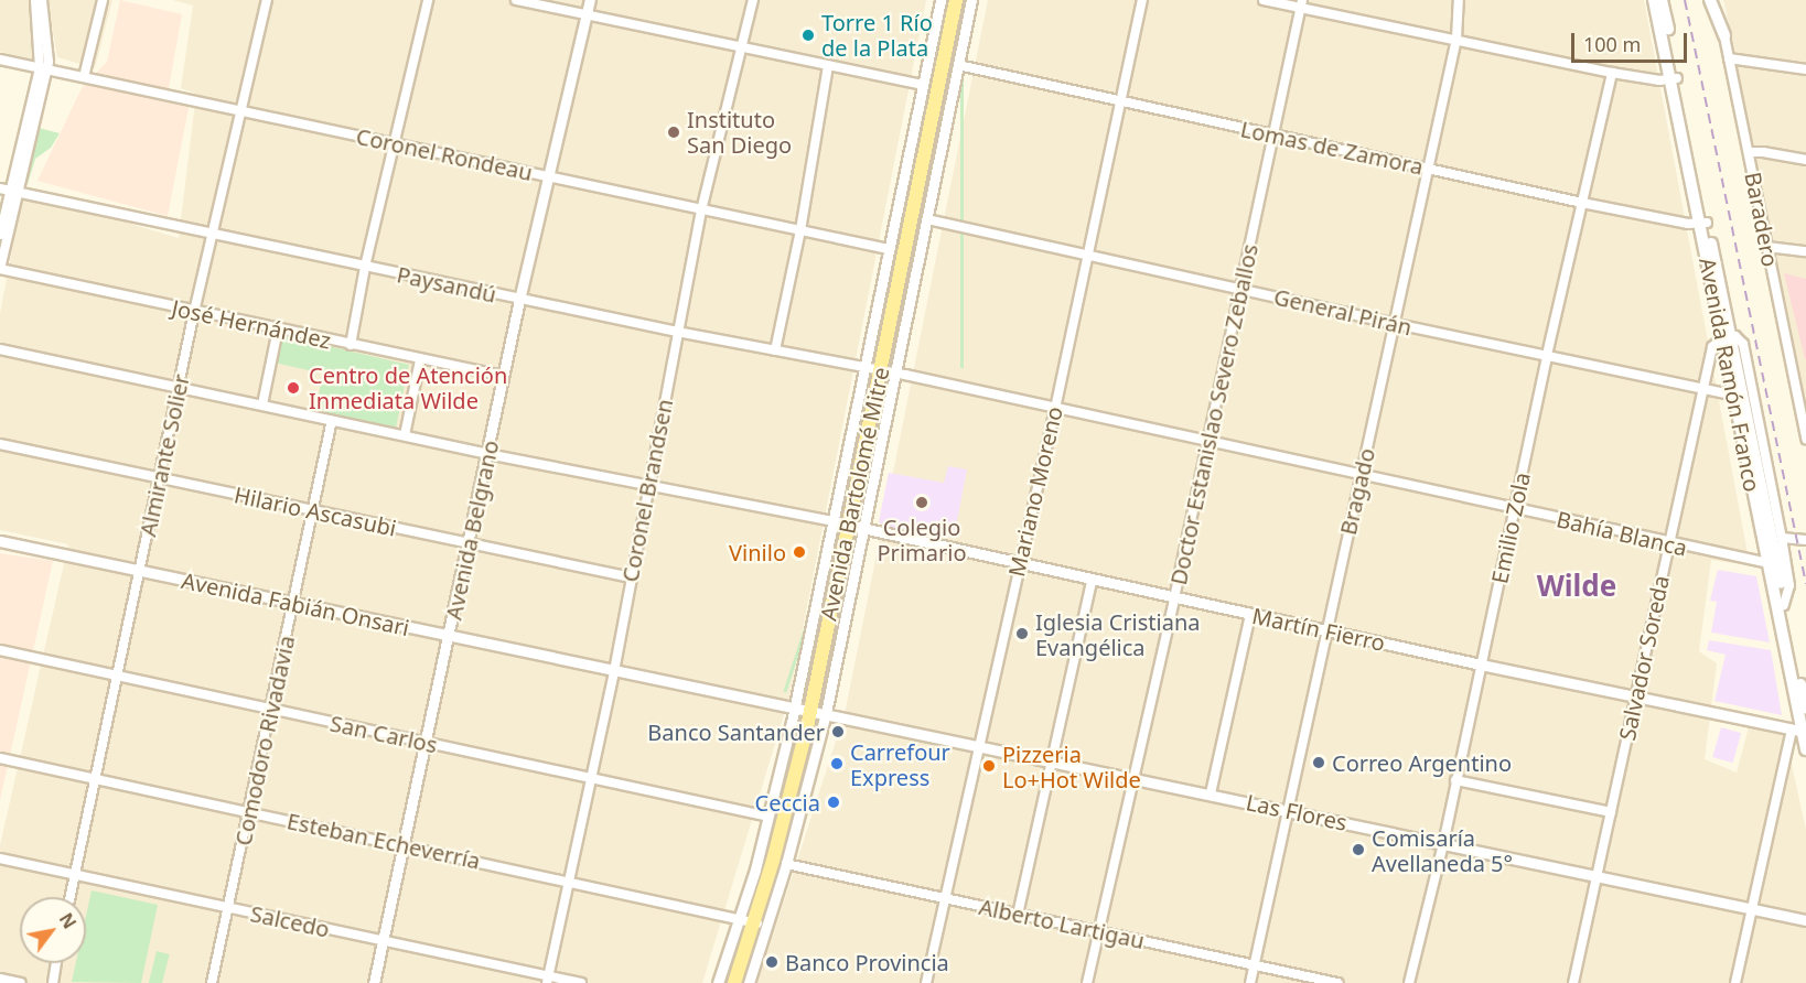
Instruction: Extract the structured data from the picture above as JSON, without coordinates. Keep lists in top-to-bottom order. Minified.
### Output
{"streets":{"main road":["Avenida Ramón Franco","Avenida Bartolomé Mitre"],"street":["Lomas de Zamora","Coronel Rondeau","Baradero","Paysandú","General Pirán","José Hernández","Doctor Estanislao Severo Zeballos","Almirante Solier","Coronel Brandsen","Mariano Moreno","Bragado","Hilario Ascasubi","Emilio Zola","Avenida Belgrano","Bahía Blanca","Avenida Fabián Onsari","Martín Fierro","Salvador Soreda","San Carlos","Comodoro Rivadavia","Las Flores","Esteban Echeverría","Salcedo","Alberto Lartigau"]},"crossings":[["Lomas de Zamora","Avenida Ramón Franco"],["Lomas de Zamora","Doctor Estanislao Severo Zeballos"],["Lomas de Zamora","Mariano Moreno"],["Lomas de Zamora","Bragado"],["Lomas de Zamora","Avenida Bartolomé Mitre"],["Lomas de Zamora","Emilio Zola"],["Coronel Rondeau","Almirante Solier"],["Coronel Rondeau","Coronel Brandsen"],["Coronel Rondeau","Avenida Bartolomé Mitre"],["Coronel Rondeau","Avenida Belgrano"],["Paysandú","Almirante Solier"],["Paysandú","Coronel Brandsen"],["Paysandú","Avenida Bartolomé Mitre"],["Paysandú","Avenida Belgrano"],["Paysandú","Bahía Blanca"],["General Pirán","Avenida Ramón Franco"],["General Pirán","Doctor Estanislao Severo Zeballos"],["General Pirán","Mariano Moreno"],["General Pirán","Bragado"],["General Pirán","Avenida Bartolomé Mitre"],["General Pirán","Emilio Zola"],["General Pirán","Salvador Soreda"],["José Hernández","Almirante Solier"],["José Hernández","Avenida Belgrano"],["Avenida Ramón Franco","Bahía Blanca"],["Avenida Ramón Franco","Martín Fierro"],["Avenida Ramón Franco","Salvador Soreda"],["Doctor Estanislao Severo Zeballos","Bahía Blanca"],["Doctor Estanislao Severo Zeballos","Martín Fierro"],["Doctor Estanislao Severo Zeballos","Las Flores"],["Doctor Estanislao Severo Zeballos","Alberto Lartigau"],["Almirante Solier","Hilario Ascasubi"],["Almirante Solier","Avenida Fabián Onsari"],["Almirante Solier","San Carlos"],["Almirante Solier","Esteban Echeverría"],["Almirante Solier","Salcedo"],["Coronel Brandsen","Hilario Ascasubi"],["Coronel Brandsen","Avenida Fabián Onsari"],["Coronel Brandsen","San Carlos"],["Coronel Brandsen","Esteban Echeverría"],["Coronel Brandsen","Salcedo"],["Mariano Moreno","Bahía Blanca"],["Mariano Moreno","Martín Fierro"],["Mariano Moreno","Las Flores"],["Mariano Moreno","Alberto Lartigau"],["Bragado","Bahía Blanca"],["Bragado","Martín Fierro"],["Bragado","Las Flores"],["Bragado","Alberto Lartigau"],["Avenida Bartolomé Mitre","Bahía Blanca"],["Avenida Bartolomé Mitre","Avenida Fabián Onsari"],["Avenida Bartolomé Mitre","Martín Fierro"],["Avenida Bartolomé Mitre","San Carlos"],["Avenida Bartolomé Mitre","Las Flores"],["Avenida Bartolomé Mitre","Esteban Echeverría"],["Avenida Bartolomé Mitre","Alberto Lartigau"],["Hilario Ascasubi","Avenida Belgrano"],["Hilario Ascasubi","Comodoro Rivadavia"],["Emilio Zola","Bahía Blanca"],["Emilio Zola","Martín Fierro"],["Emilio Zola","Las Flores"],["Avenida Belgrano","Avenida Fabián Onsari"],["Avenida Belgrano","San Carlos"],["Avenida Belgrano","Esteban Echeverría"],["Avenida Belgrano","Salcedo"],["Bahía Blanca","Salvador Soreda"],["Avenida Fabián Onsari","Comodoro Rivadavia"],["Avenida Fabián Onsari","Las Flores"],["Martín Fierro","Salvador Soreda"],["Salvador Soreda","Las Flores"],["San Carlos","Comodoro Rivadavia"],["Comodoro Rivadavia","Esteban Echeverría"],["Comodoro Rivadavia","Salcedo"]],"districts":["Wilde"],"places":["Torre 1 Río de la Plata","Instituto San Diego","Centro de Atención Inmediata Wilde","Colegio Primario","Vinilo","Iglesia Cristiana Evangélica","Banco Santander","Correo Argentino","Carrefour Express","Pizzeria Lo+Hot Wilde","Ceccia","Comisaría Avellaneda 5°","Banco Provincia"],"scale_bar":"100 m","north":"top right"}
